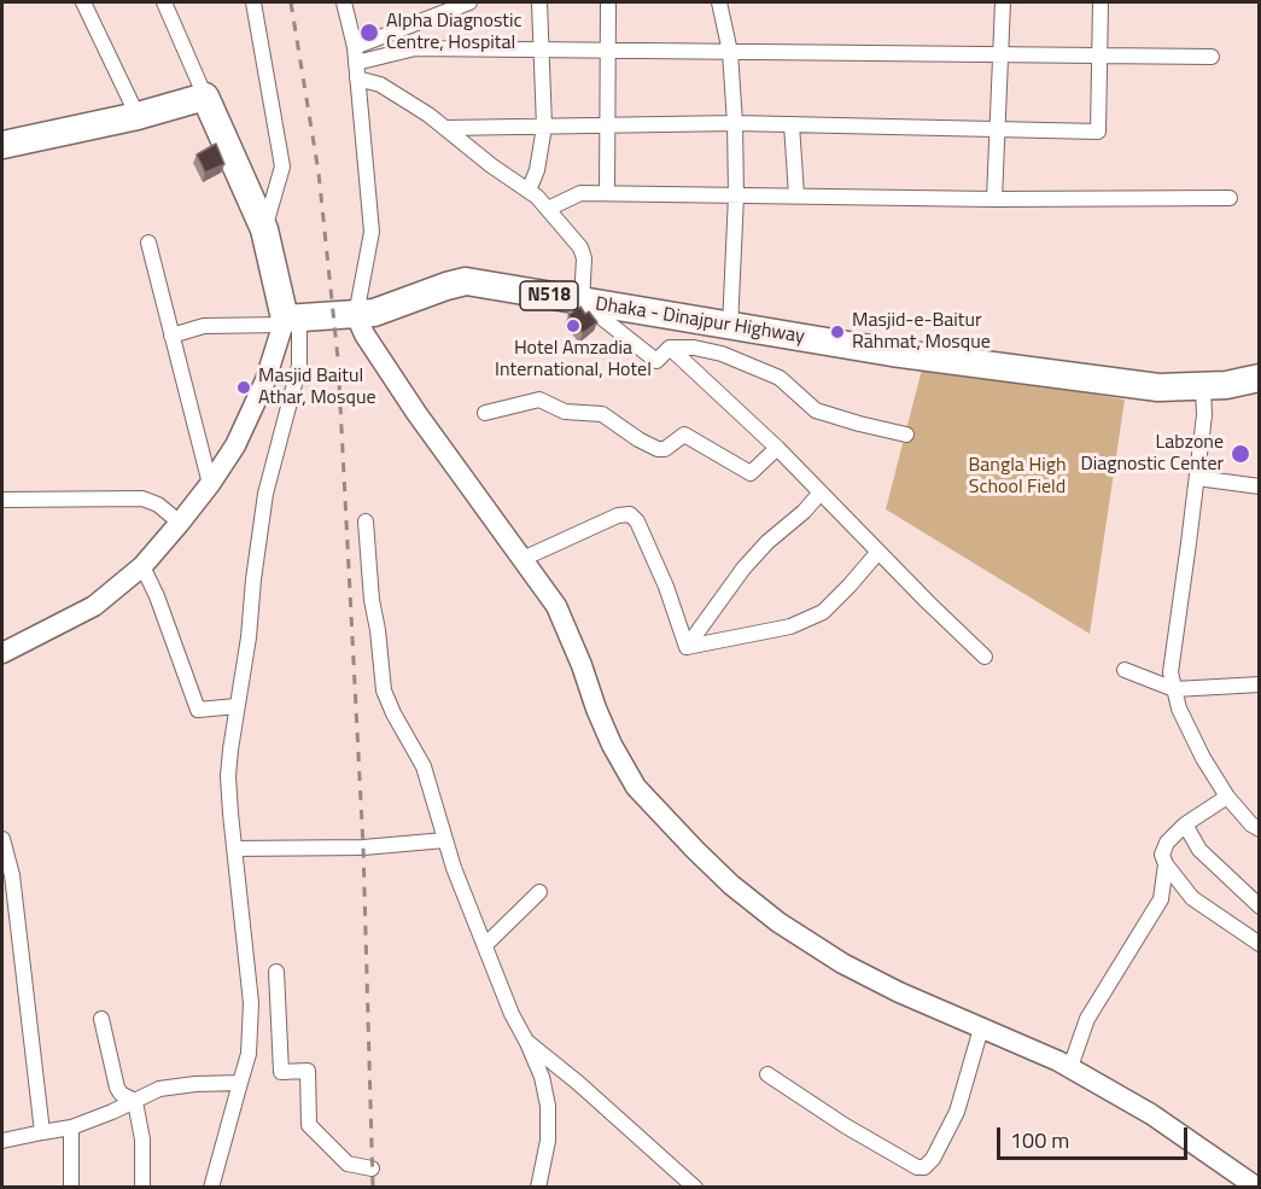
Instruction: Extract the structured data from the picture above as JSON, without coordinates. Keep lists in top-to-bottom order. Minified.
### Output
{"streets":{"highway":["N518","Dhaka - Dinajpur Highway"]},"parks":["Bangla High School Field"],"places":["Alpha Diagnostic Centre, Hospital","Hotel Amzadia International, Hotel","Masjid-e-Baitur Rahmat, Mosque","Masjid Baitul Athar, Mosque","Labzone Diagnostic Center"],"scale_bar":"100 m"}
